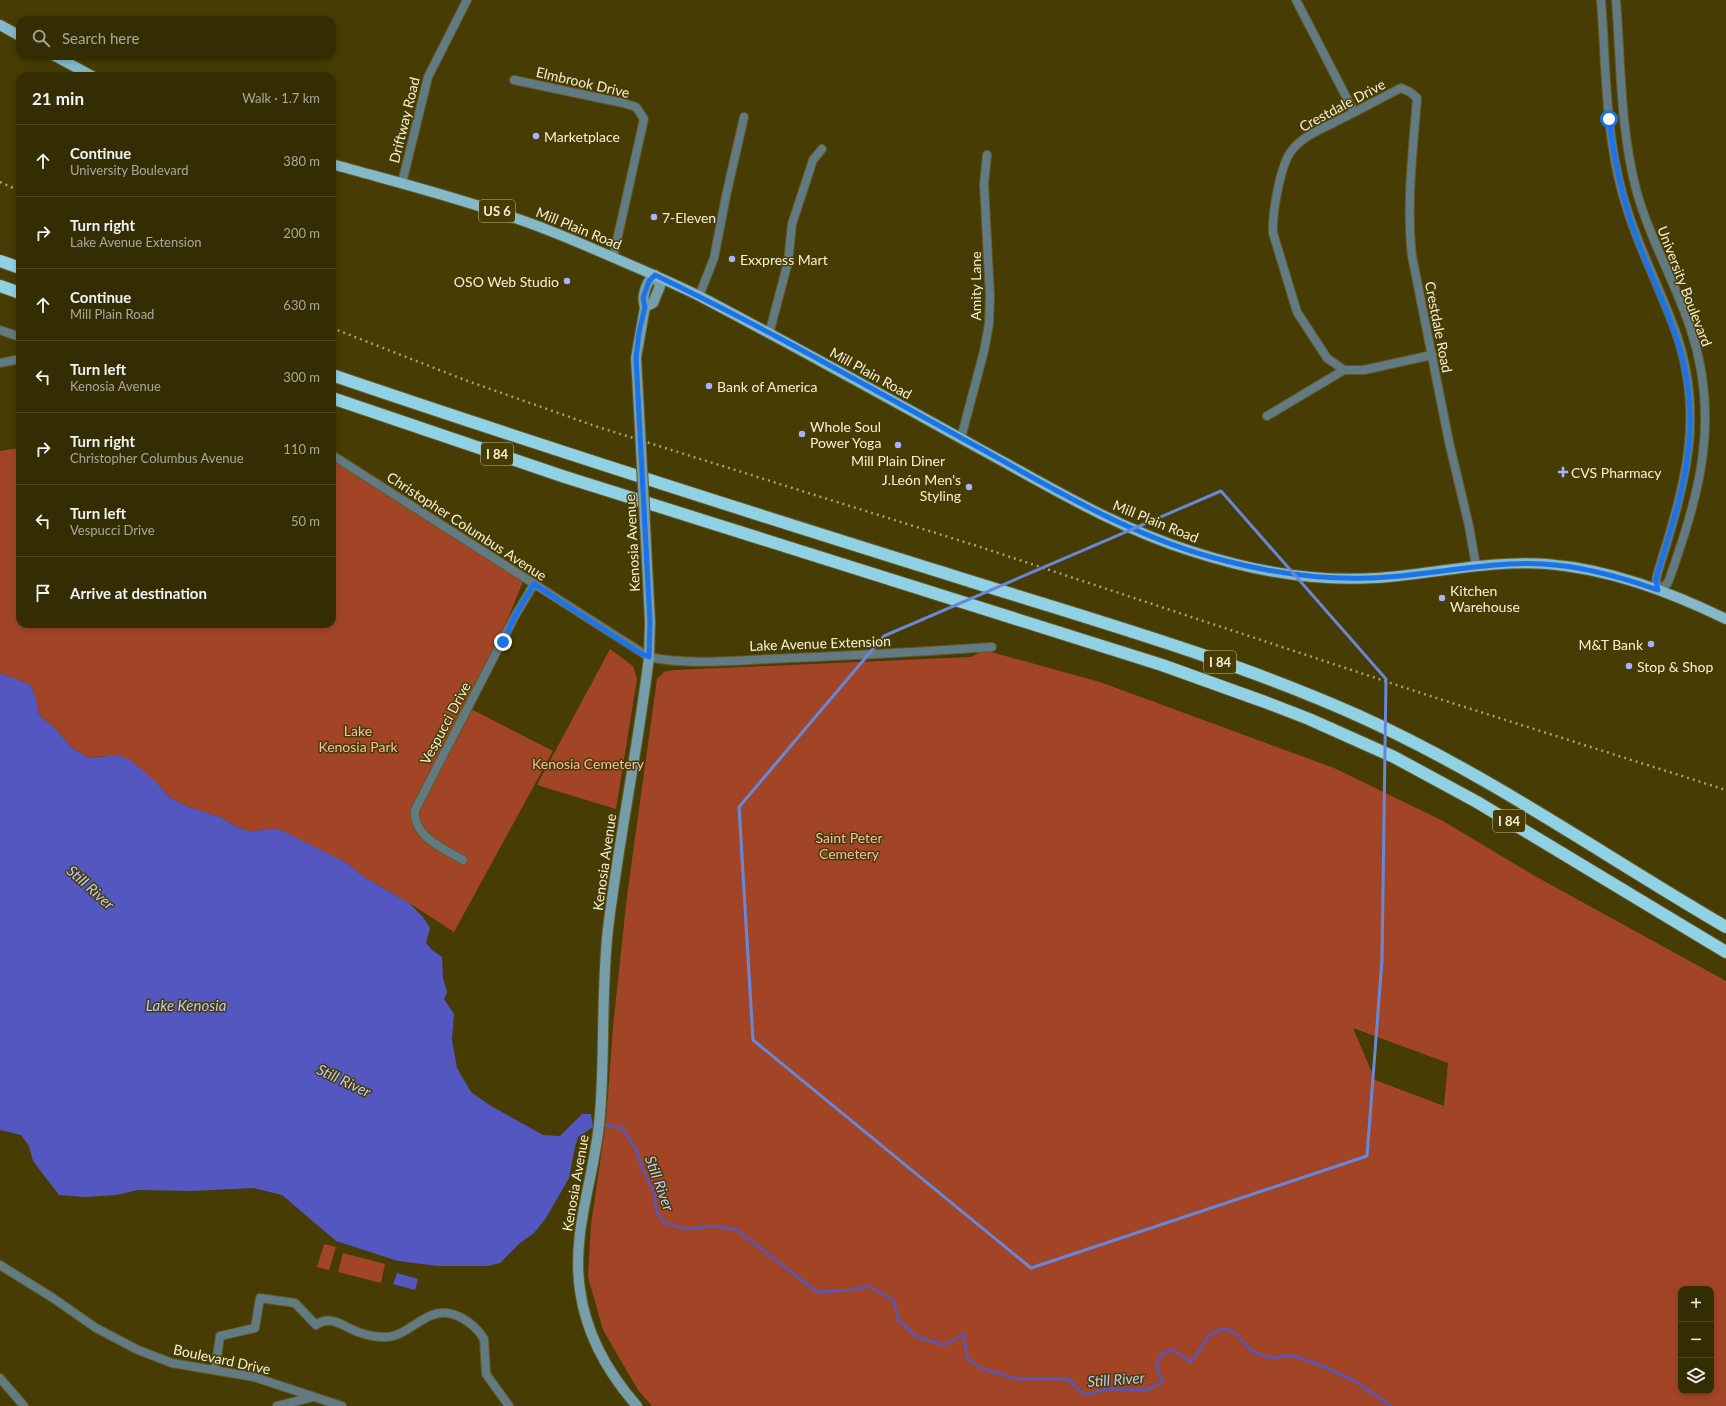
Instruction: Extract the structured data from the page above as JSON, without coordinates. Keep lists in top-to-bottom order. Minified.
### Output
{"streets":{"highway":["I 84"],"main road":["US 6","Mill Plain Road"],"street":["Elmbrook Drive","Crestdale Drive","Driftway Road","Amity Lane","University Boulevard","Crestdale Road","Christopher Columbus Avenue","Kenosia Avenue","Lake Avenue Extension","Vespucci Drive","Boulevard Drive"]},"crossings":[["Elmbrook Drive","Mill Plain Road"],["Crestdale Drive","Crestdale Road"],["Driftway Road","Mill Plain Road"],["US 6","Mill Plain Road"],["US 6","University Boulevard"],["US 6","Crestdale Road"],["Mill Plain Road","Amity Lane"],["Mill Plain Road","Crestdale Road"],["Mill Plain Road","Kenosia Avenue"],["Christopher Columbus Avenue","Kenosia Avenue"],["Christopher Columbus Avenue","Lake Avenue Extension"],["Christopher Columbus Avenue","Vespucci Drive"],["Kenosia Avenue","Lake Avenue Extension"]],"water":["Still River","Lake Kenosia"],"parks":["Lake Kenosia Park","Kenosia Cemetery","Saint Peter Cemetery"],"places":{"other":["Marketplace","7-Eleven","Exxpress Mart","OSO Web Studio","Bank of America","Whole Soul Power Yoga","Mill Plain Diner","J.León Men's Styling","Kitchen Warehouse","M&T Bank","Stop & Shop"],"health":["CVS Pharmacy"]},"page":{"search":"Search here","heading":["21 min","Walk · 1.7 km"],"list":[["Continue","University Boulevard","380 m"],["Turn right","Lake Avenue Extension","200 m"],["Continue","Mill Plain Road","630 m"],["Turn left","Kenosia Avenue","300 m"],["Turn right","Christopher Columbus Avenue","110 m"],["Turn left","Vespucci Drive","50 m"],"Arrive at destination"],"map_buttons":["+","−"]}}
